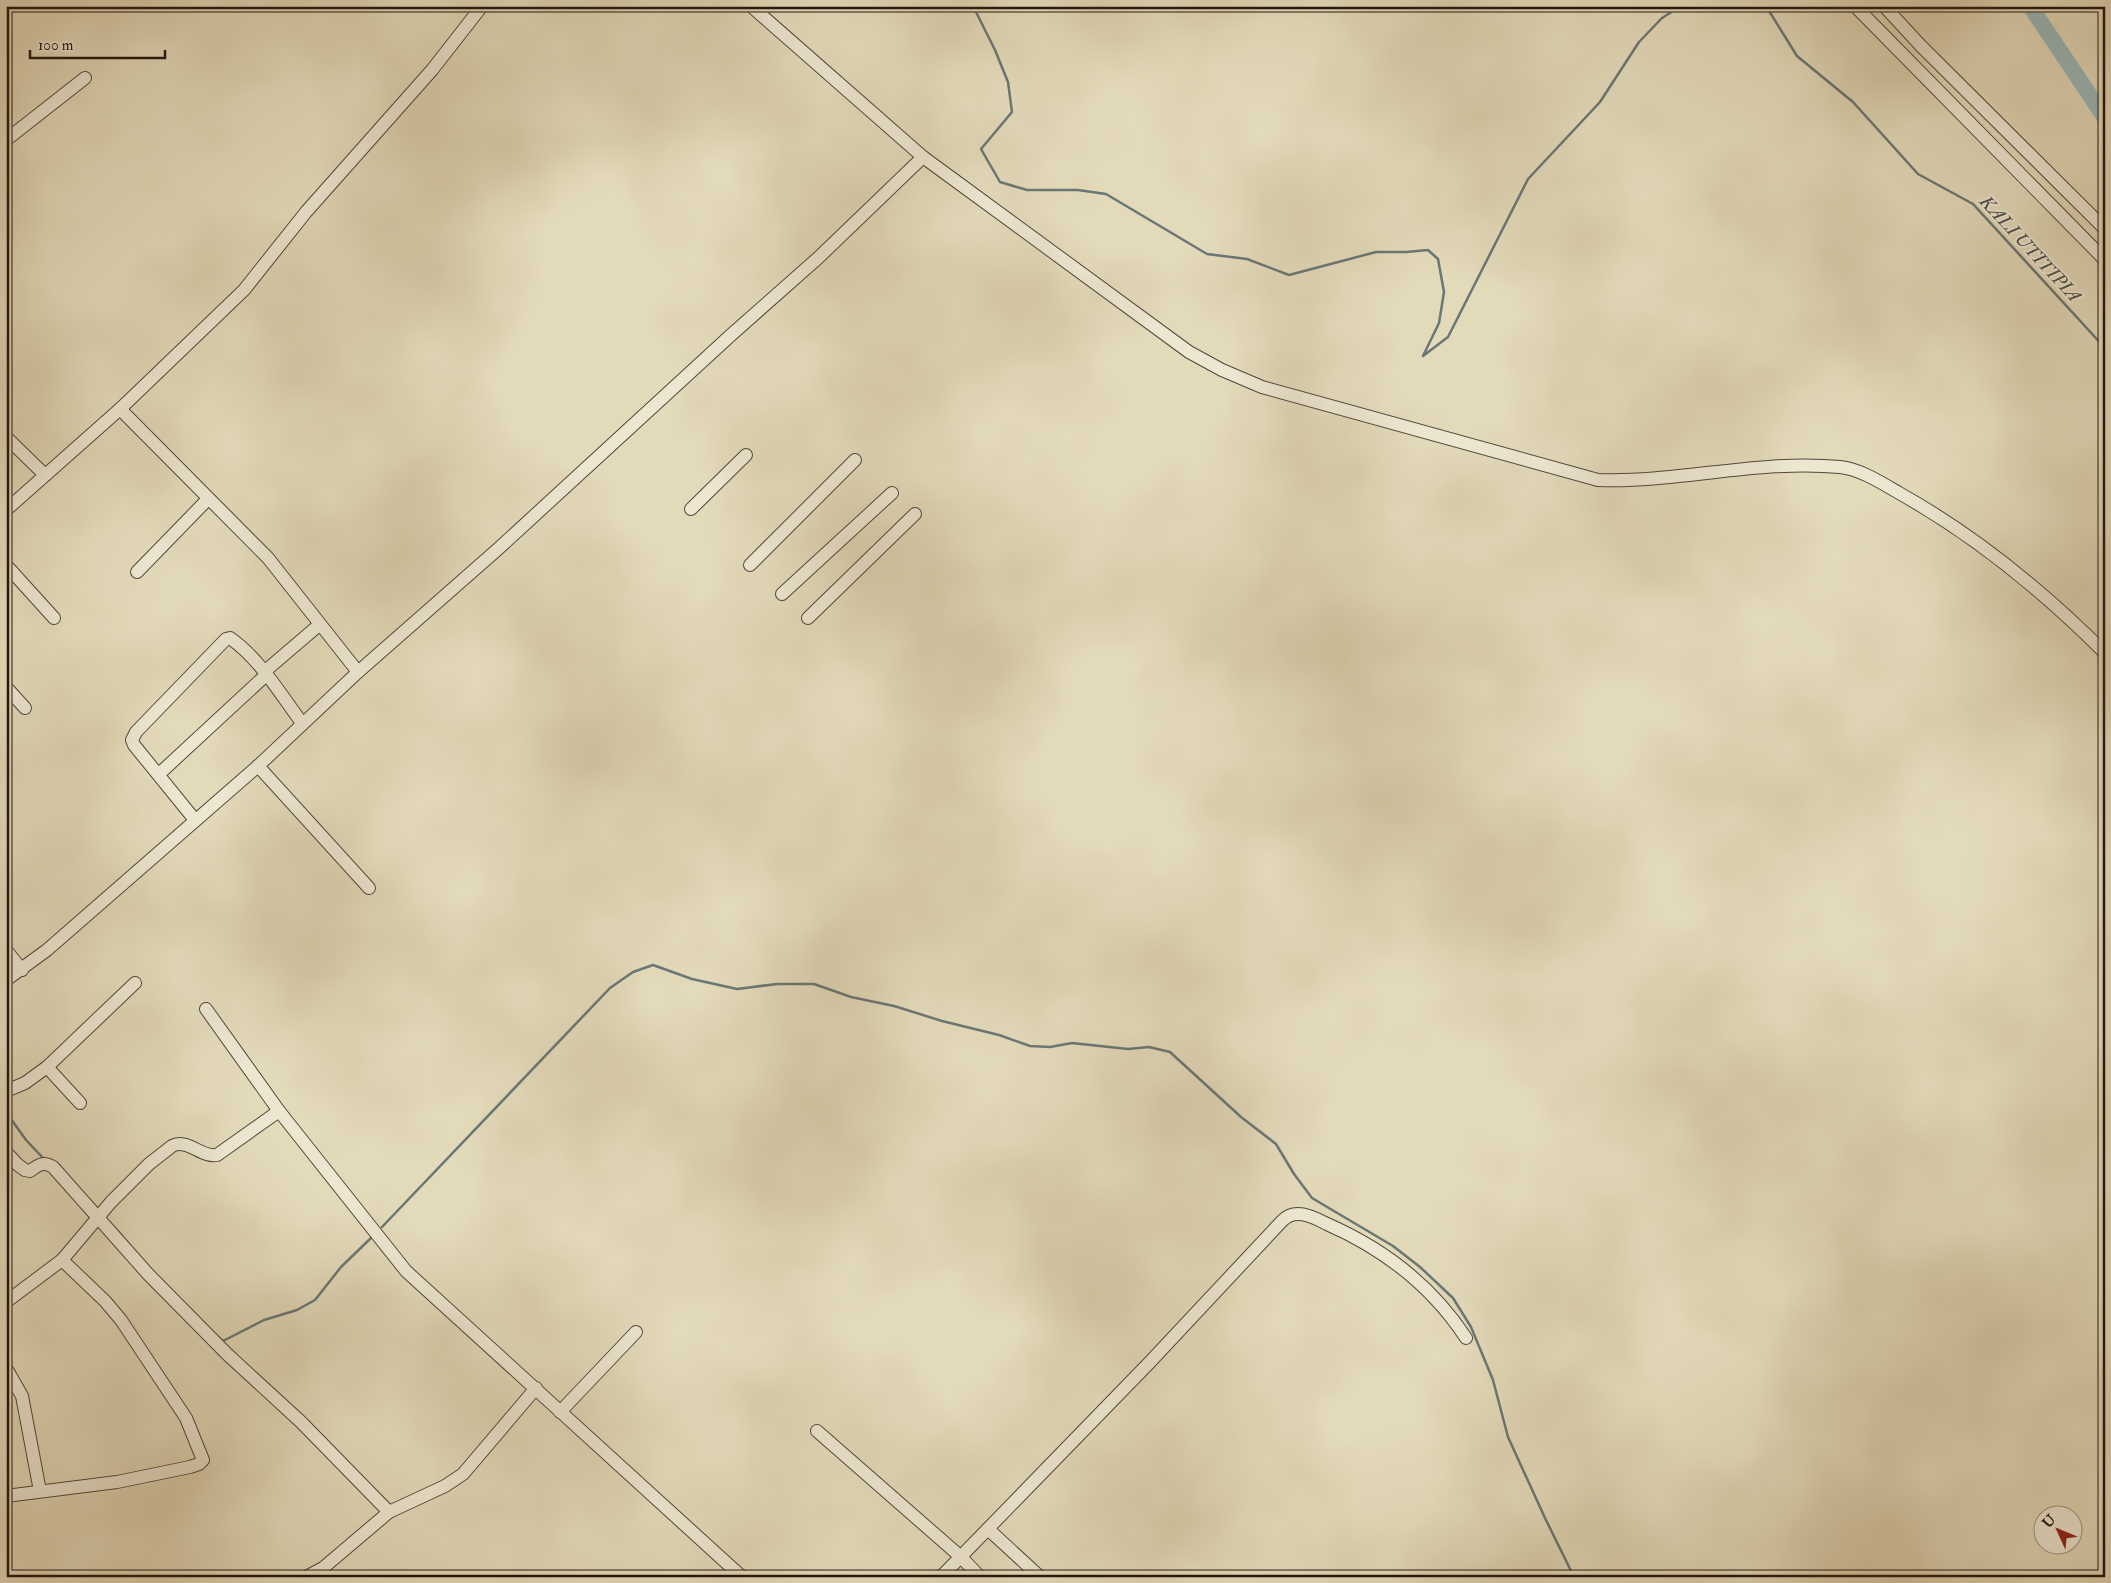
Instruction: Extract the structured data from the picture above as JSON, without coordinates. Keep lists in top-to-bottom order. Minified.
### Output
{"water":["KALI UTITIPIA"],"scale_bar":"100 m","north":"top left"}
